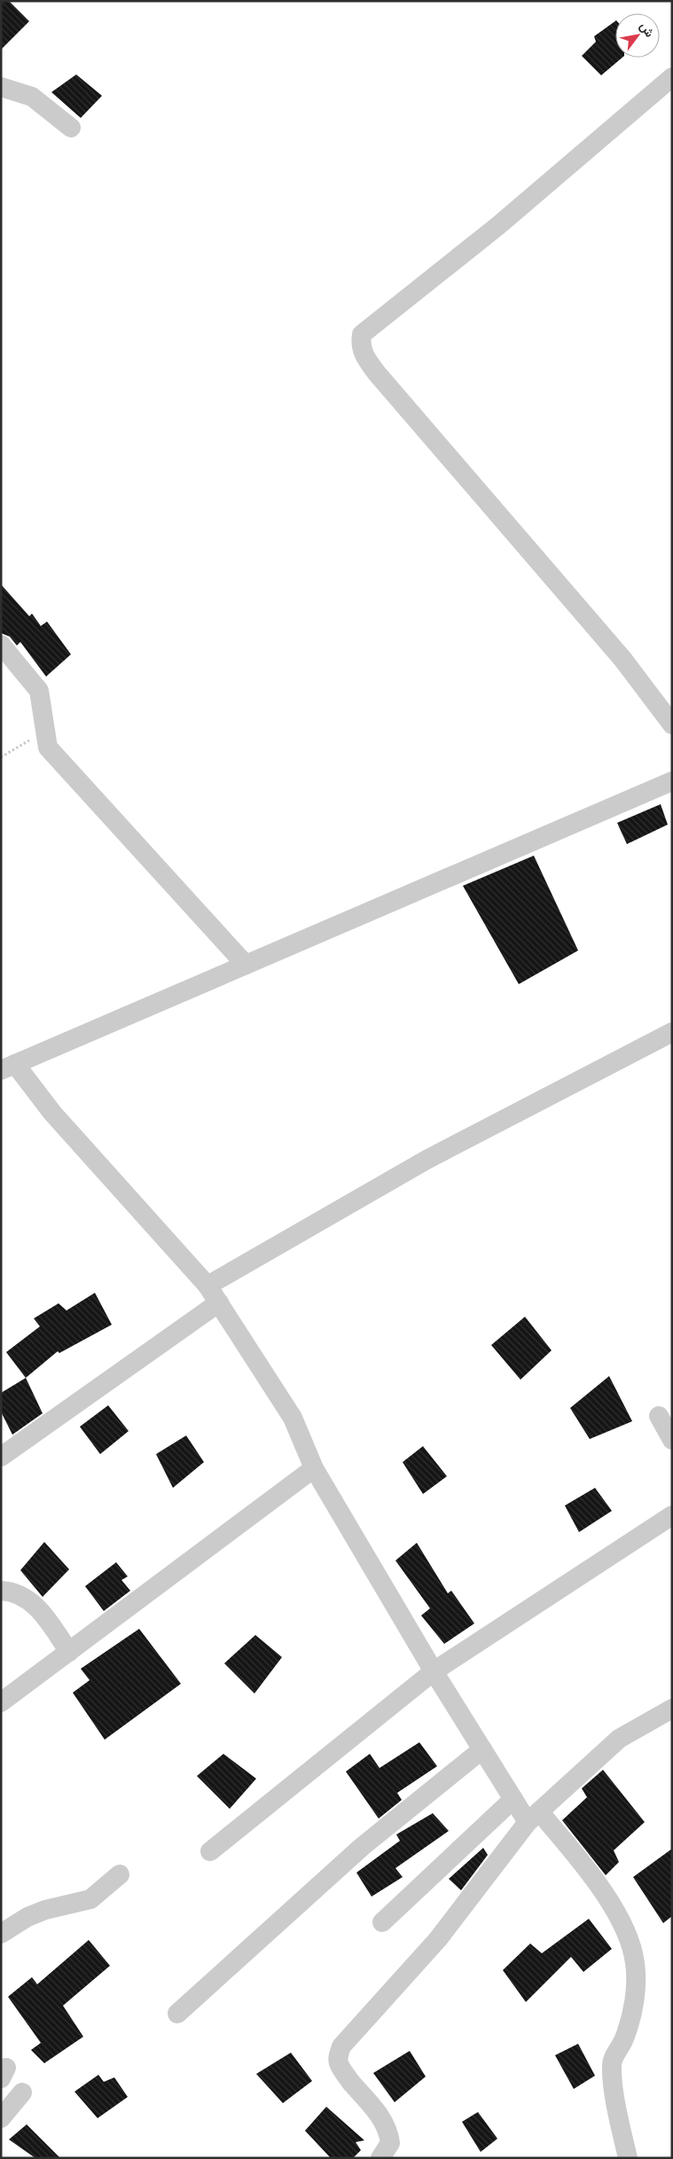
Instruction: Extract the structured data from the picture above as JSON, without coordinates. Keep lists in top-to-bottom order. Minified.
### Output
{"north":"top right"}
